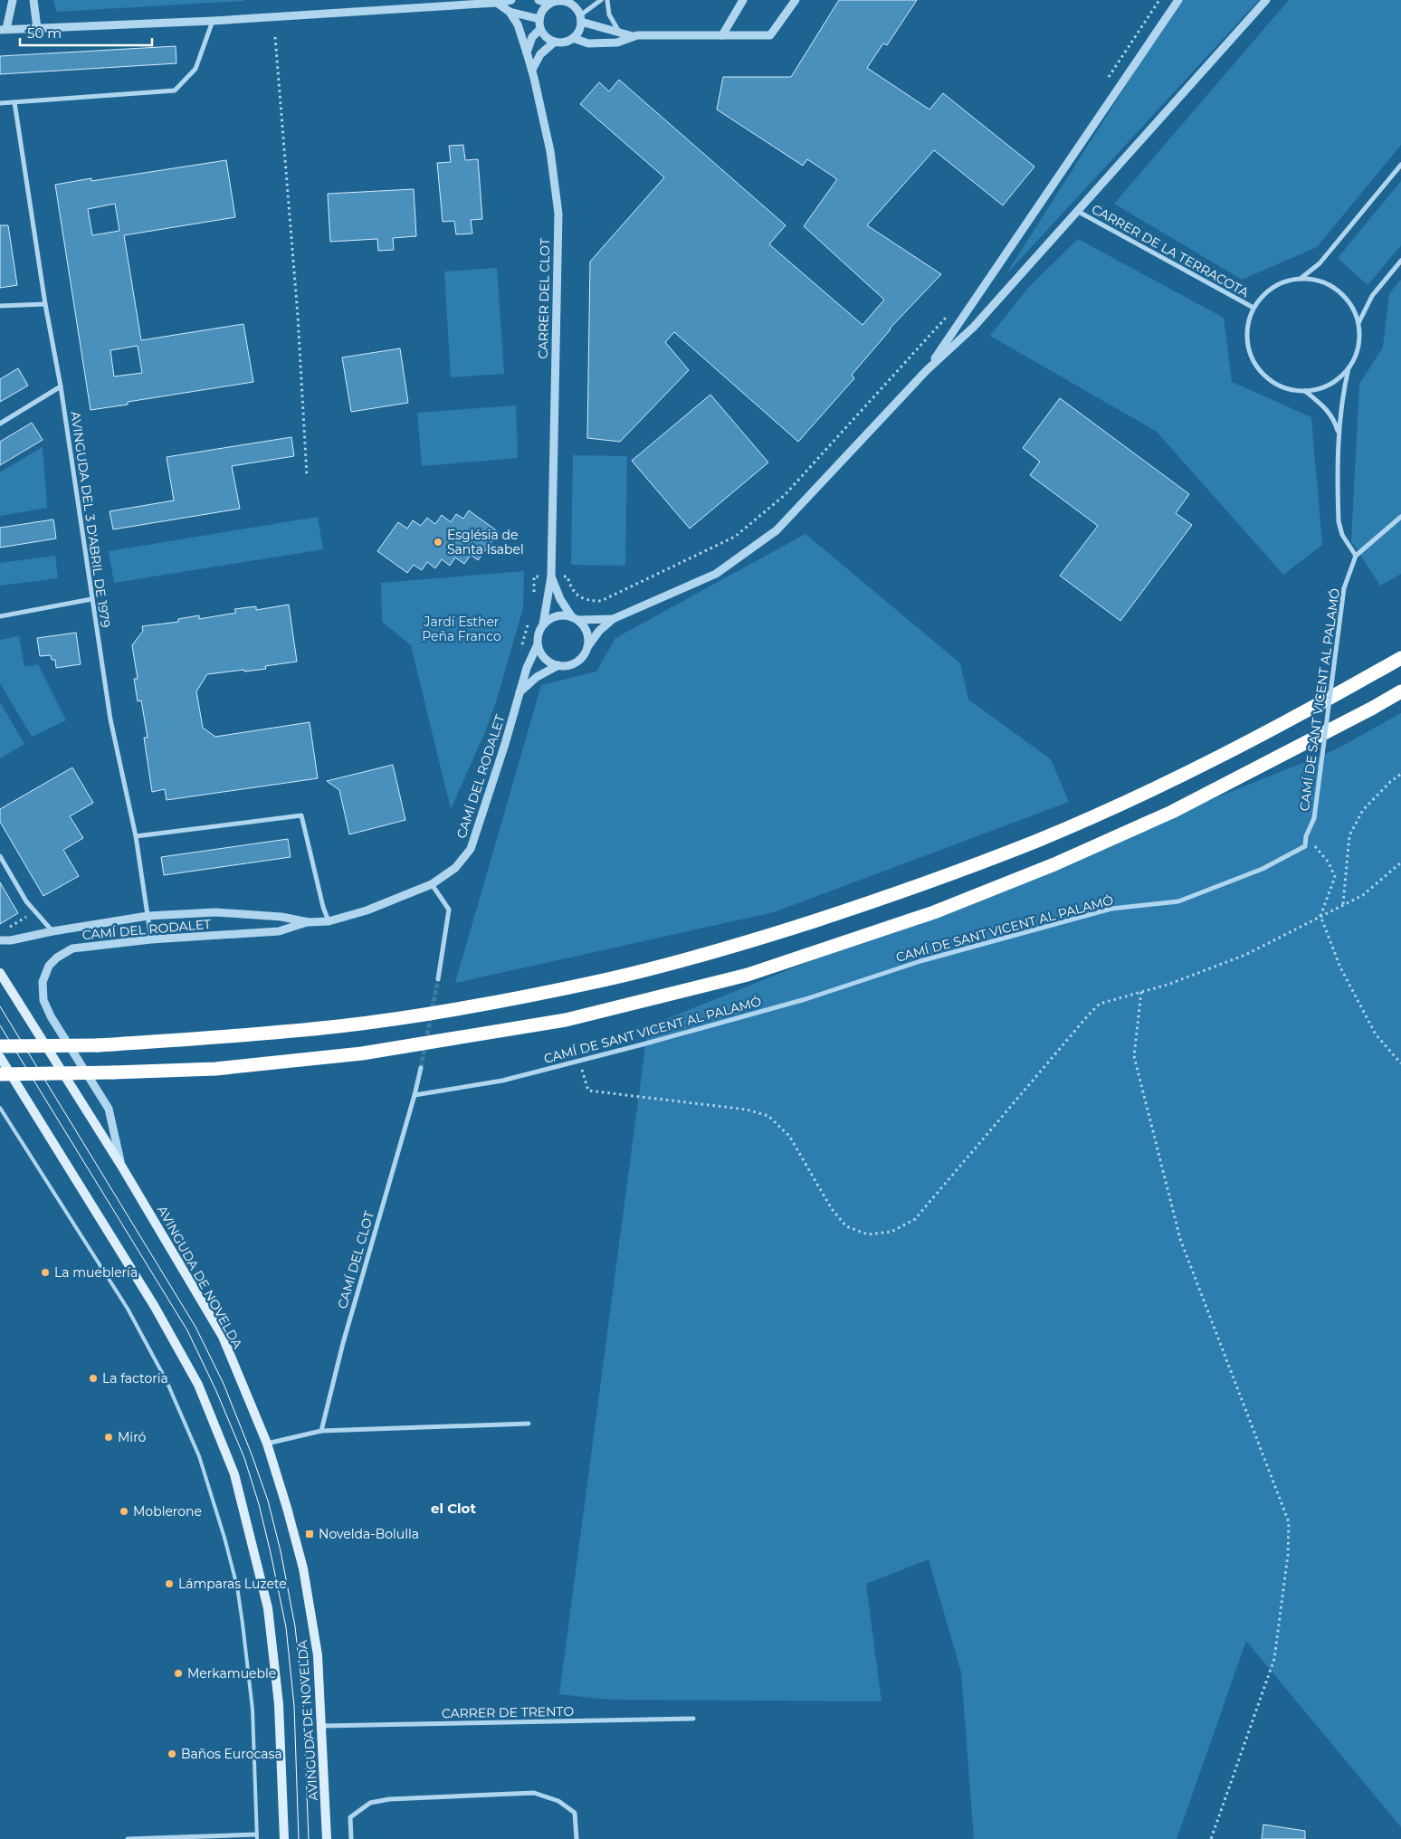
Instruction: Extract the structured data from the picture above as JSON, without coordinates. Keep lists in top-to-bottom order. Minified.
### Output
{"streets":{"main road":["AVINGUDA DE NOVELDA"],"street":["CARRER DE LA TERRACOTA","CARRER DEL CLOT","AVINGUDA DEL 3 D'ABRIL DE 1979","CAMÍ DE SANT VICENT AL PALAMÓ","CAMÍ DEL RODALET","CAMÍ DEL CLOT","CARRER DE TRENTO"]},"crossings":[["CARRER DEL CLOT","CAMÍ DEL RODALET"],["AVINGUDA DEL 3 D'ABRIL DE 1979","CAMÍ DEL RODALET"],["CAMÍ DE SANT VICENT AL PALAMÓ","CAMÍ DEL CLOT"],["CAMÍ DEL RODALET","AVINGUDA DE NOVELDA"],["AVINGUDA DE NOVELDA","CARRER DE TRENTO"]],"districts":["el Clot"],"parks":["Jardí Esther Peña Franco"],"places":{"other":["Església de Santa Isabel","La mueblería","La factoria","Miró","Moblerone","Lámparas Luzete","Merkamueble","Baños Eurocasa"],"transit":["Novelda-Bolulla"]},"scale_bar":"50 m"}
